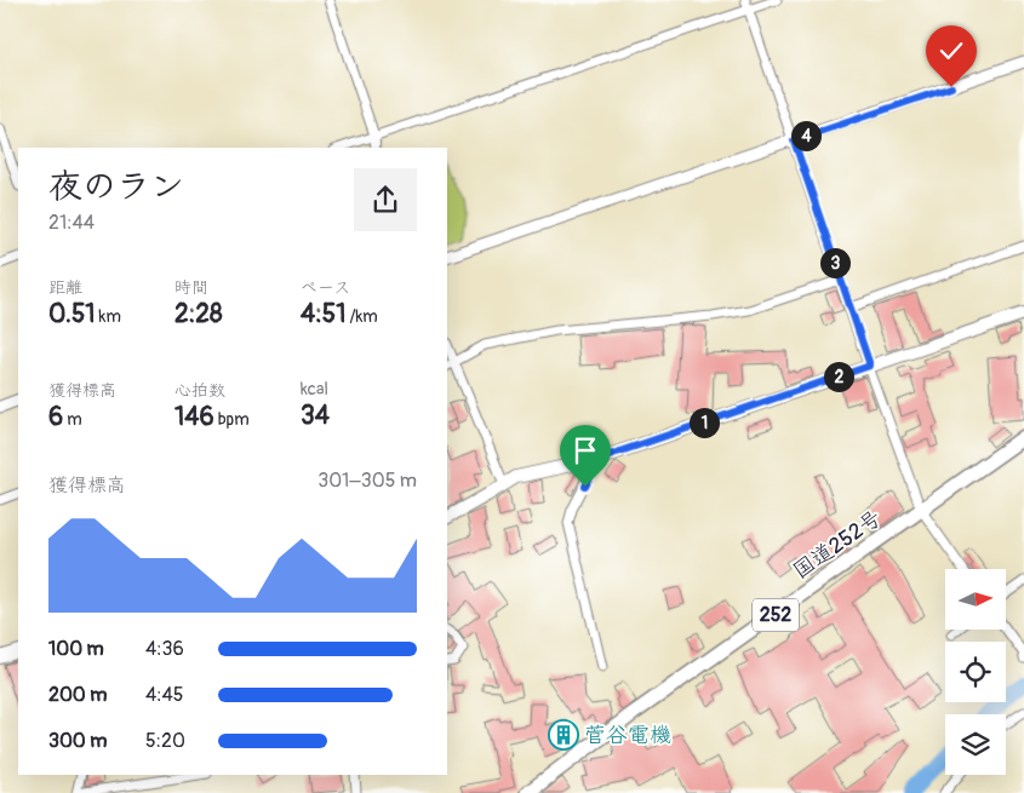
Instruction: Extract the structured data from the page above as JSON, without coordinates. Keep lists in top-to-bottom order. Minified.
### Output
{"streets":{"highway":["国道252号","252"]},"places":{"building":["菅谷電機"]},"north":"right","page":{"pins":["4","3","2","1"],"heading":["夜のラン","21:44"],"stats":[["距離","0.51 km"],["時間","2:28"],["ペース","4:51 /km"],["獲得標高","6 m"],["心拍数","146 bpm"],["kcal","34"]],"chart":["獲得標高","301–305 m"],"list":[{"name":"100 m","note":"4:36"},{"name":"200 m","note":"4:45"},{"name":"300 m","note":"5:20"}]}}
